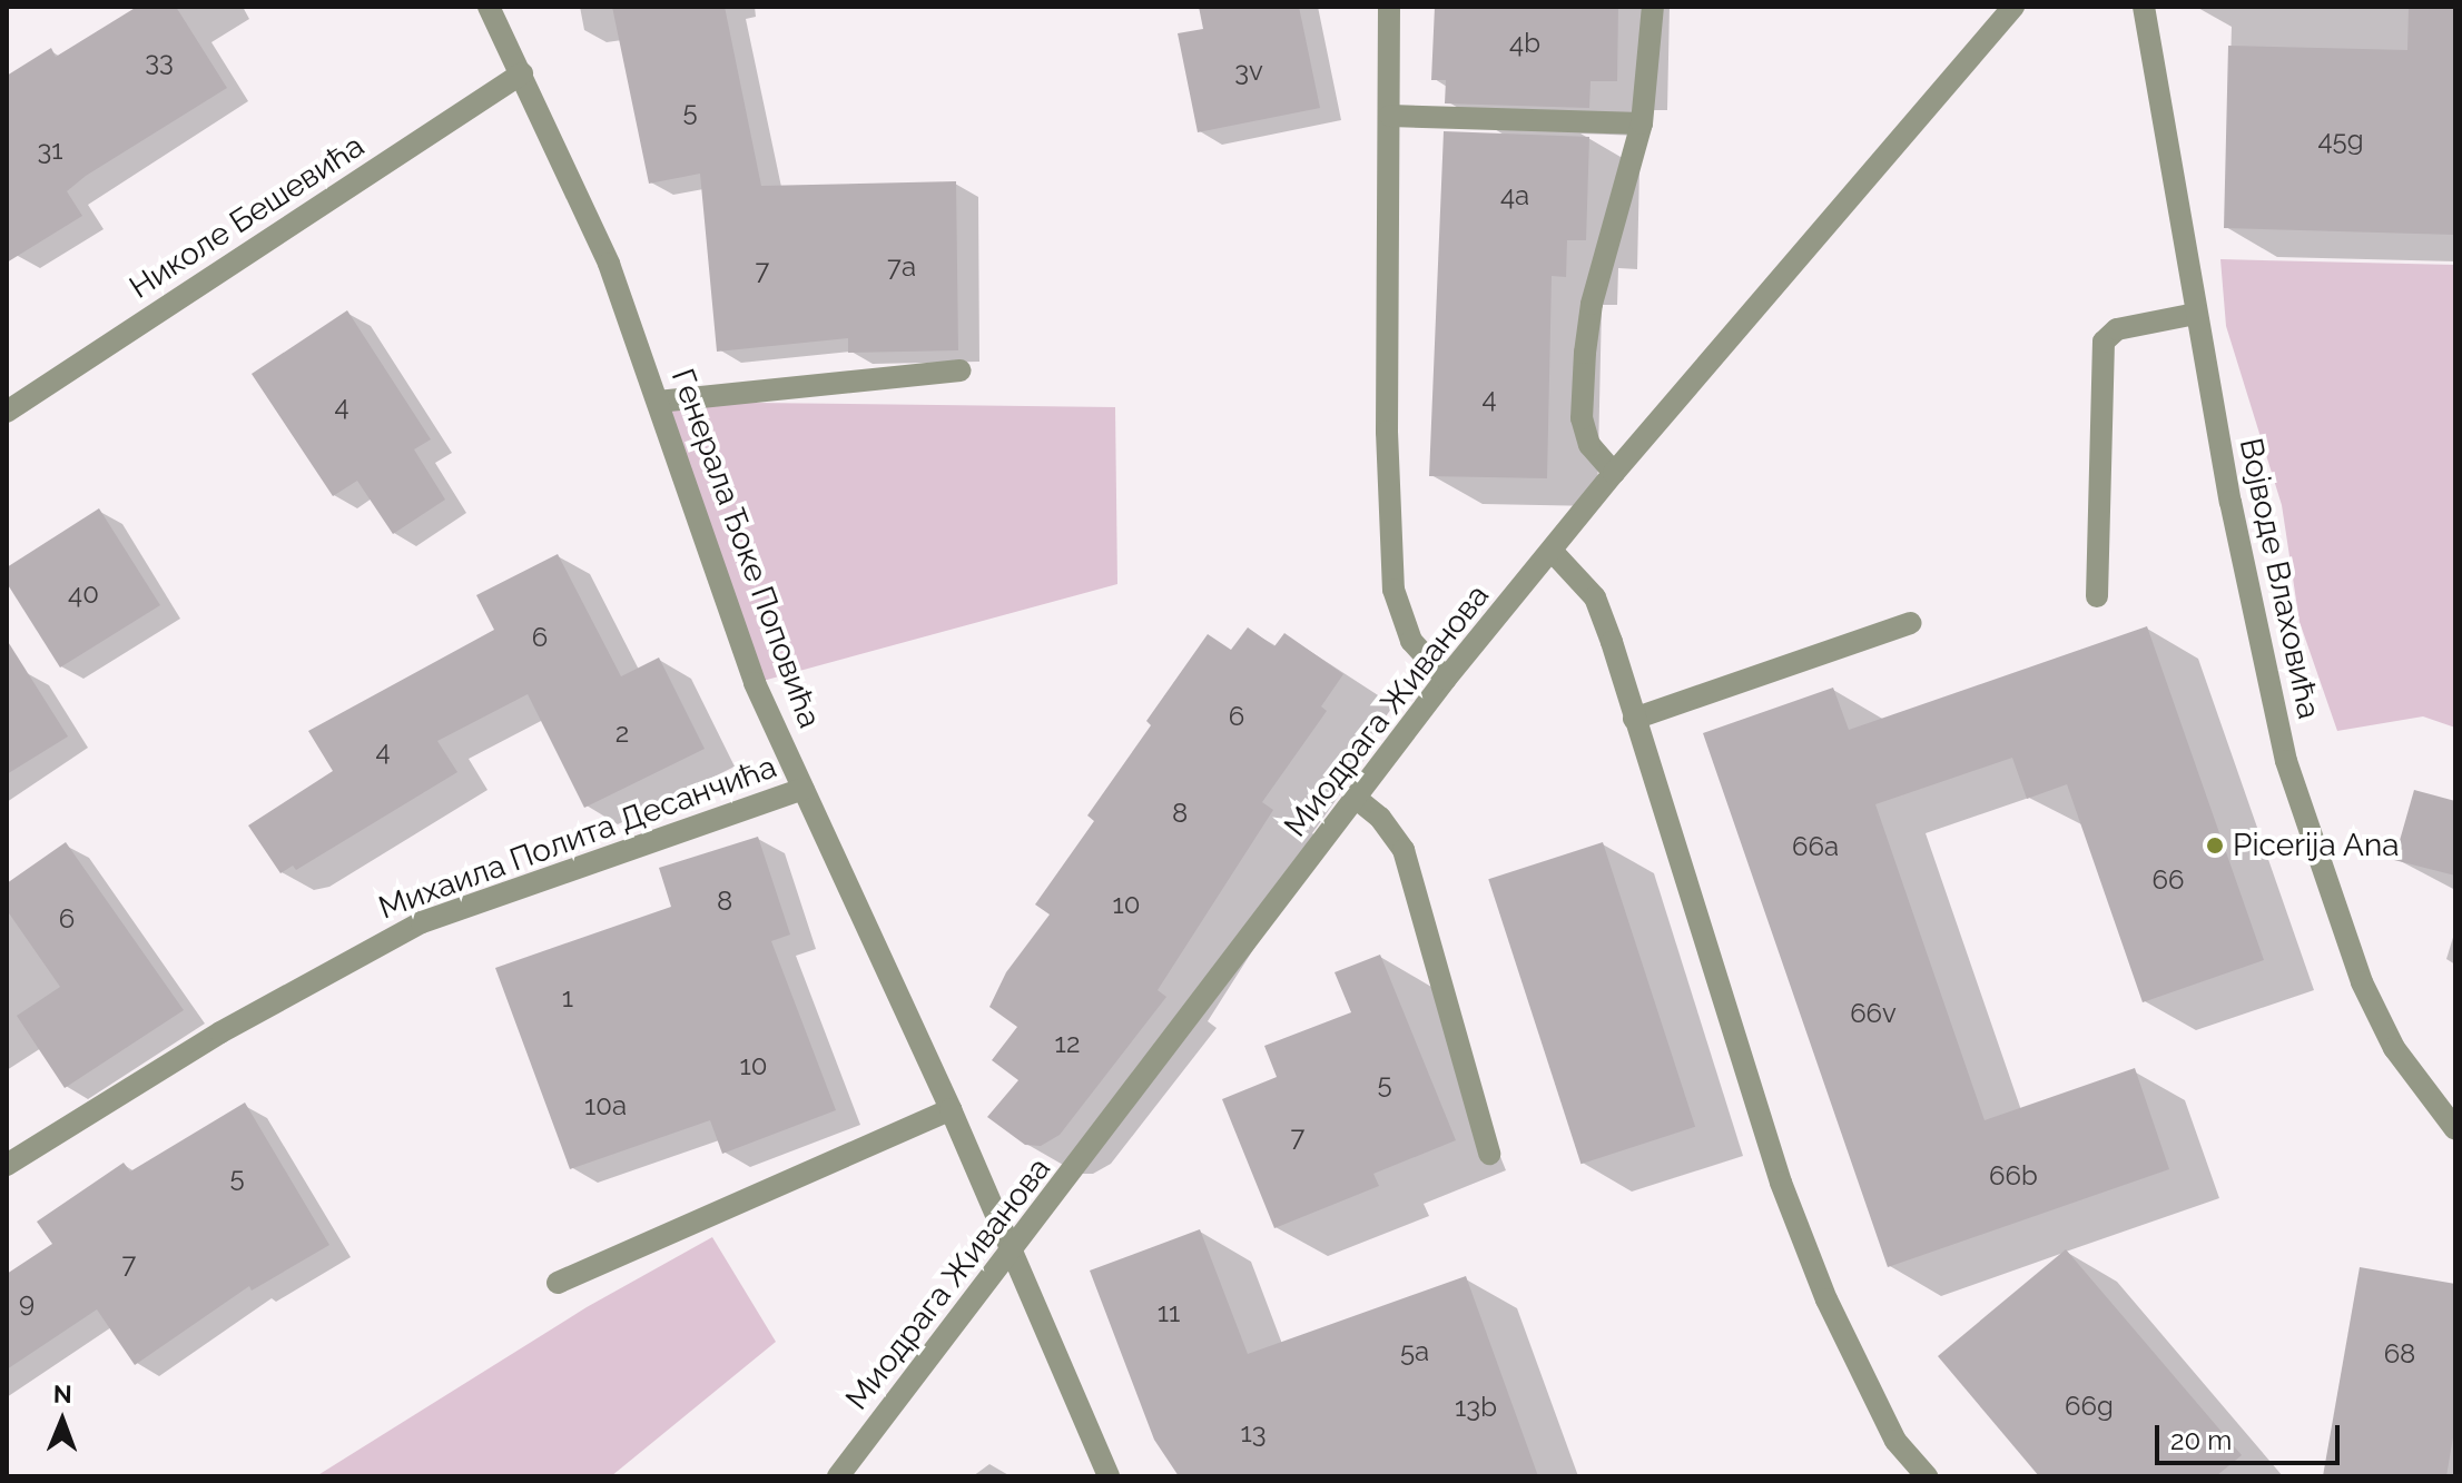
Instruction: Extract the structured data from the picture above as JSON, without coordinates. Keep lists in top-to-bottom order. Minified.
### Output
{"streets":{"street":["Николе Бешевића","Генерала Ђоке Поповића","Војводе Влаховића","Миодрага Живанова","Михаила Полита Десанчића"]},"crossings":[["Николе Бешевића","Генерала Ђоке Поповића"],["Генерала Ђоке Поповића","Миодрага Живанова"],["Генерала Ђоке Поповића","Михаила Полита Десанчића"]],"places":["Picerija Ana"],"house_numbers":["4b","33","3v","5","45g","31","4a","7a","7","4","4","40","6","6","2","4","8","66a","66","8","10","6","1","66v","12","10","5","10a","7","66b","5","7","9","11","5a","68","66g","13b","13"],"scale_bar":"20 m","north":"top"}
